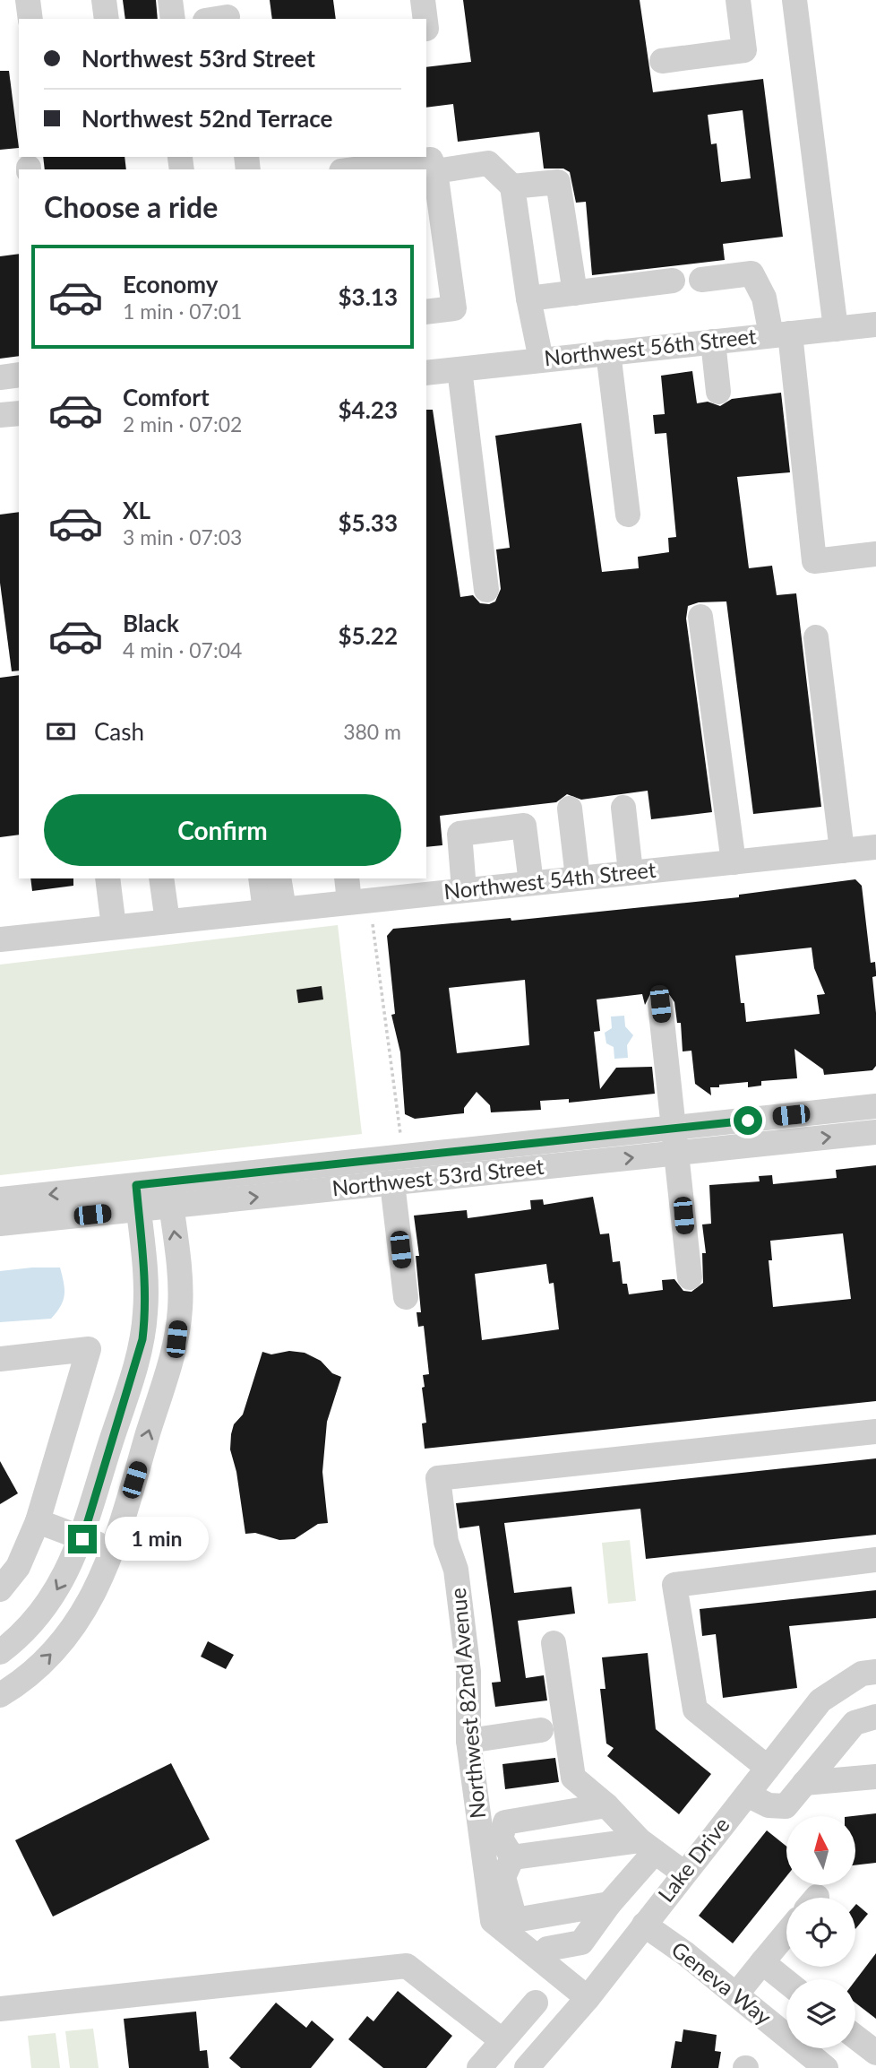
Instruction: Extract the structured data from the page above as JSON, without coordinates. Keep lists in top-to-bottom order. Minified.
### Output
{"streets":{"street":["Northwest 56th Street","Northwest 54th Street","Northwest 53rd Street","Northwest 82nd Avenue","Lake Drive","Geneva Way"]},"crossings":[["Northwest 82nd Avenue","Lake Drive"],["Lake Drive","Geneva Way"]],"north":"top","page":{"banner":["Northwest 53rd Street","Northwest 52nd Terrace"],"heading":"Choose a ride","list":[{"name":"Economy","note":"1 min · 07:01","value":"$3.13"},{"name":"Comfort","note":"2 min · 07:02","value":"$4.23"},{"name":"XL","note":"3 min · 07:03","value":"$5.33"},{"name":"Black","note":"4 min · 07:04","value":"$5.22"}],"pay":["Cash","380 m"],"buttons":"Confirm","bubble":"1 min"}}
